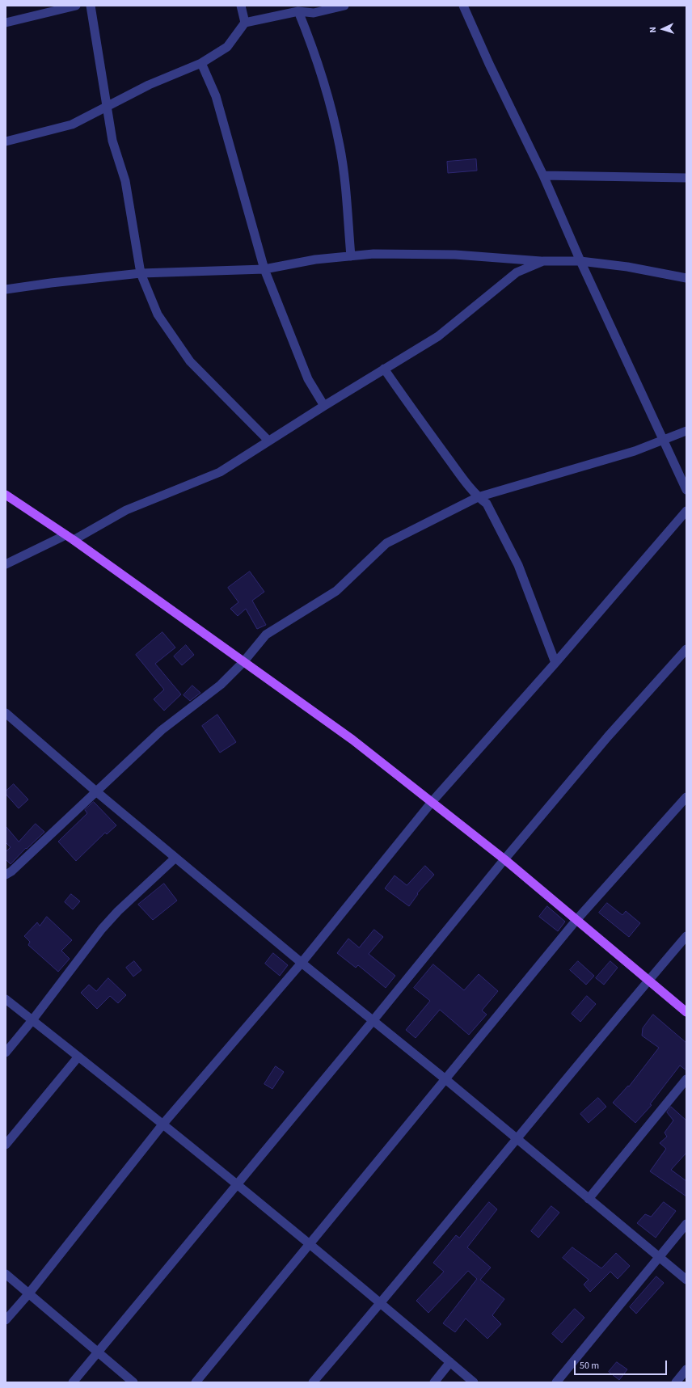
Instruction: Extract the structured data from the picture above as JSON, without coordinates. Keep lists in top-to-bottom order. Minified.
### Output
{"scale_bar":"50 m","north":"left"}
